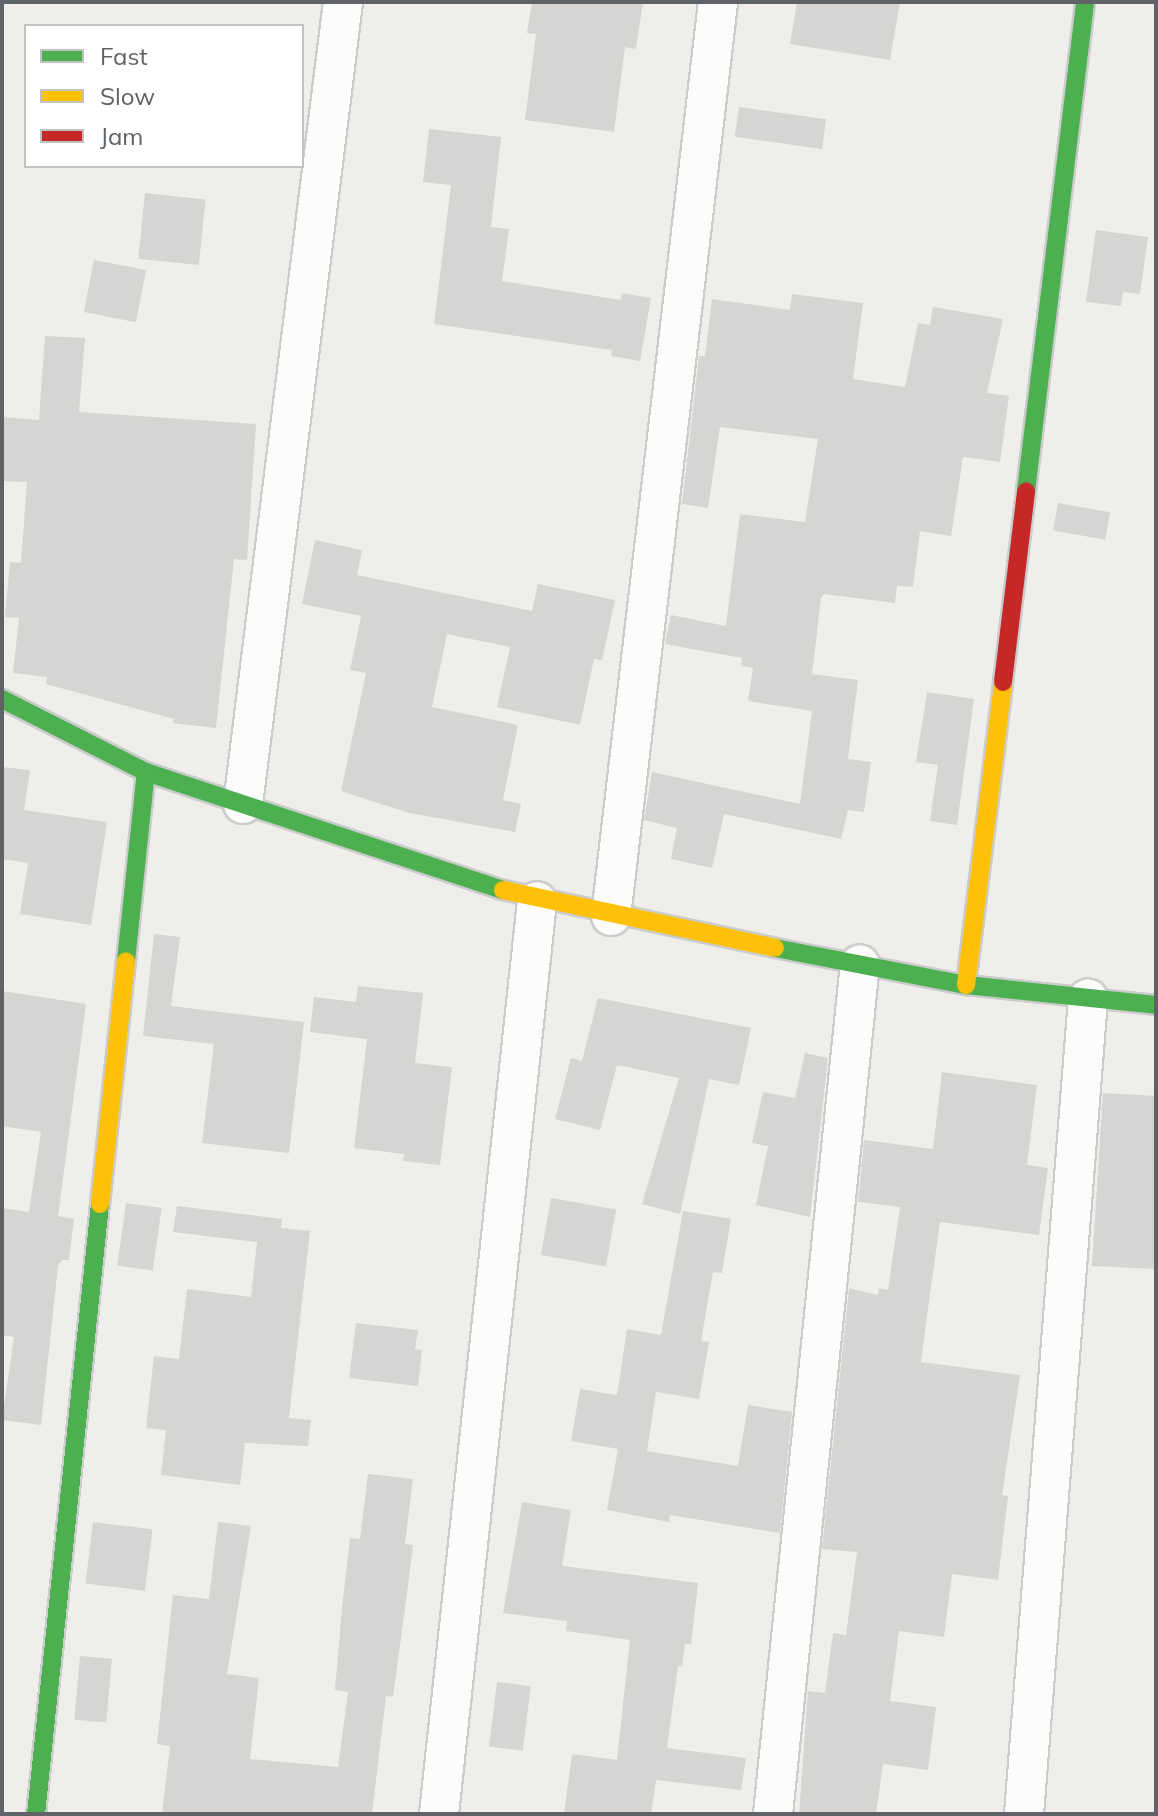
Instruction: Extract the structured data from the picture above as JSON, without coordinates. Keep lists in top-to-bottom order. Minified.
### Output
{"legend":["Fast","Slow","Jam"]}
